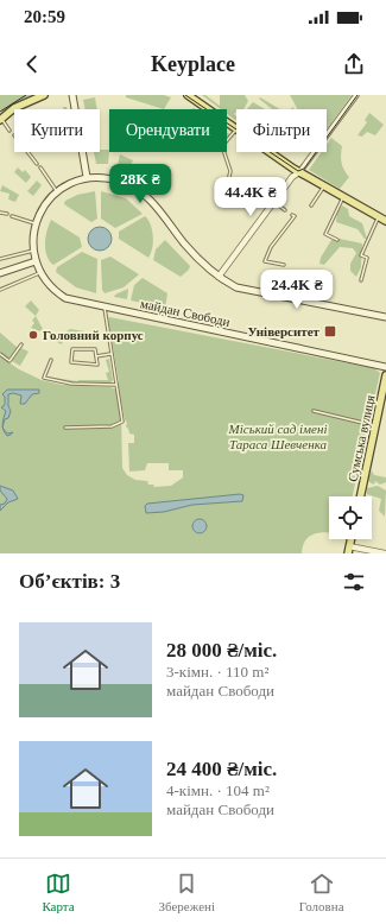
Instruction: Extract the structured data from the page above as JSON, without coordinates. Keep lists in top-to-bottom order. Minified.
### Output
{"streets":{"main road":["майдан Свободи","Сумська вулиця"]},"parks":["Міський сад імені Тараса Шевченка"],"places":{"transit":["Університет"],"other":["Головний корпус"]},"page":{"status":"20:59","header":"Keyplace","chip":["Купити","Орендувати","Фільтри"],"price":["28K ₴","44.4K ₴","24.4K ₴"],"heading":"Об’єктів: 3","list":[{"name":"28 000 ₴/міс.","note":"3-кімн. · 110 m² · майдан Свободи"},{"name":"24 400 ₴/міс.","note":"4-кімн. · 104 m² · майдан Свободи"}],"tabs":["Карта","Збережені","Головна"]}}
